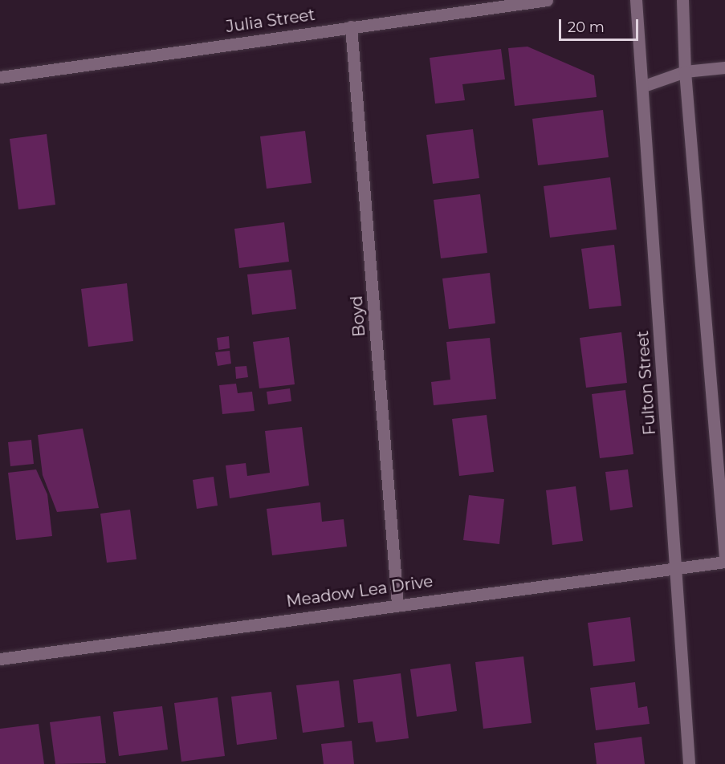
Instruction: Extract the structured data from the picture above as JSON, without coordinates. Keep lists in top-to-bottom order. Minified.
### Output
{"streets":{"street":["Julia Street","Boyd","Fulton Street","Meadow Lea Drive"]},"crossings":[["Julia Street","Boyd"],["Boyd","Meadow Lea Drive"],["Fulton Street","Meadow Lea Drive"]],"scale_bar":"20 m"}
